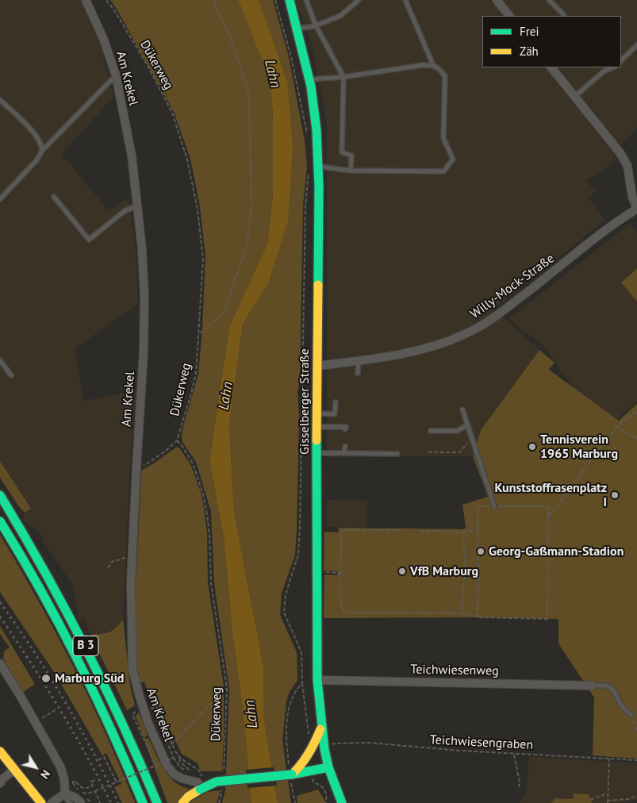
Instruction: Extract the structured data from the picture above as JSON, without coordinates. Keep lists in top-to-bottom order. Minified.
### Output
{"streets":{"main road":["Gisselberger Straße","B 3"],"street":["Am Krekel","Willy-Mock-Straße","Teichwiesenweg"],"path":["Dükerweg","Teichwiesengraben"]},"crossings":[["Willy-Mock-Straße","Gisselberger Straße"],["Gisselberger Straße","Teichwiesenweg"]],"water":["Lahn"],"places":["Tennisverein 1965 Marburg","Kunststoffrasenplatz I","Georg-Gaßmann-Stadion","VfB Marburg","Marburg Süd"],"legend":["Frei","Zäh"],"north":"bottom right"}
